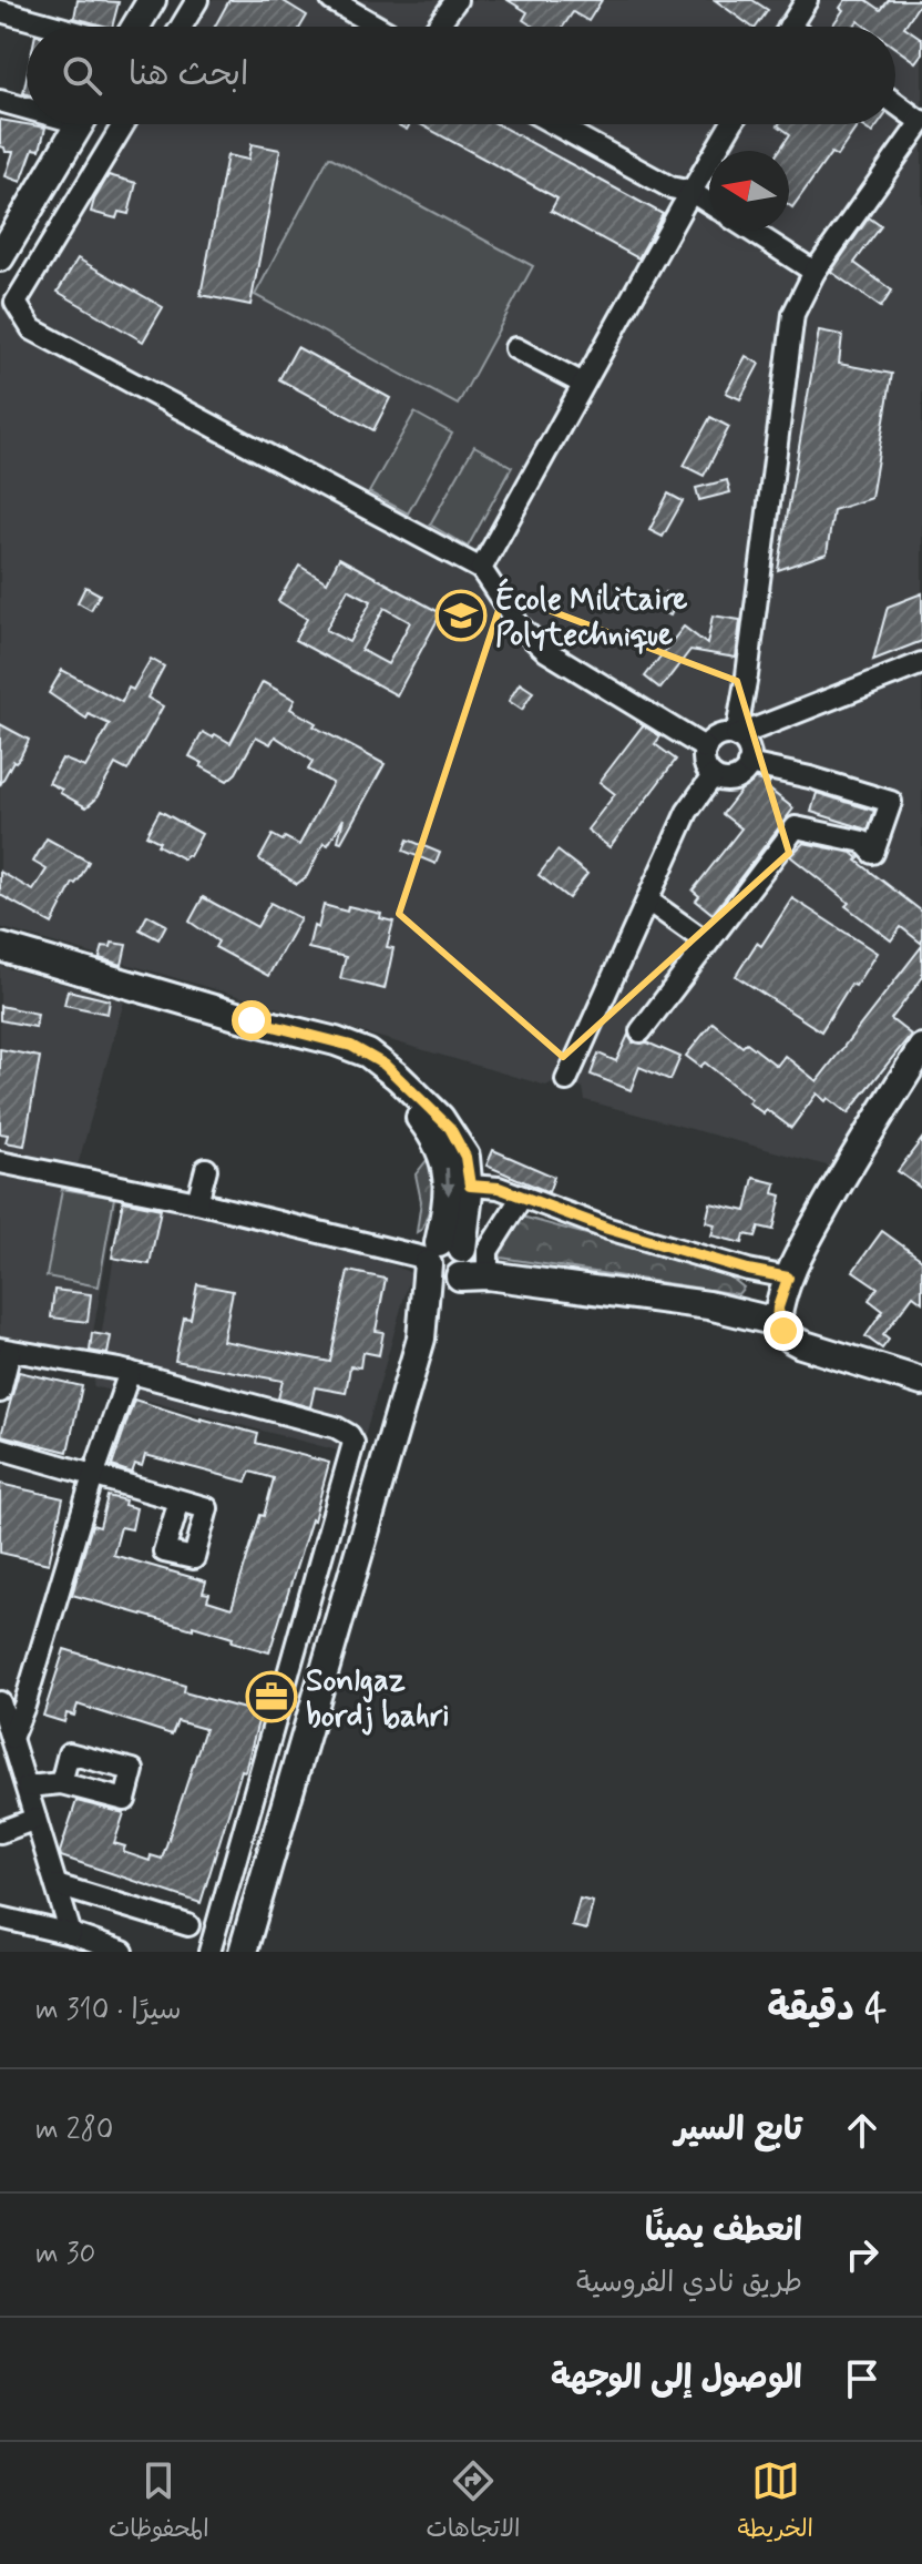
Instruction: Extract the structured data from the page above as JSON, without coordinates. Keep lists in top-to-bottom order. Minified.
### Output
{"places":{"school or university":["École Militaire Polytechnique"],"office":["Sonlgaz bordj bahri"]},"north":"left","page":{"search":"ابحث هنا","heading":["4 دقيقة","سيرًا · 310 m"],"list":[["تابع السير","280 m"],["انعطف يمينًا","طريق نادي الفروسية","30 m"],"الوصول إلى الوجهة"],"nav":["الخريطة","الاتجاهات","المحفوظات"]}}
